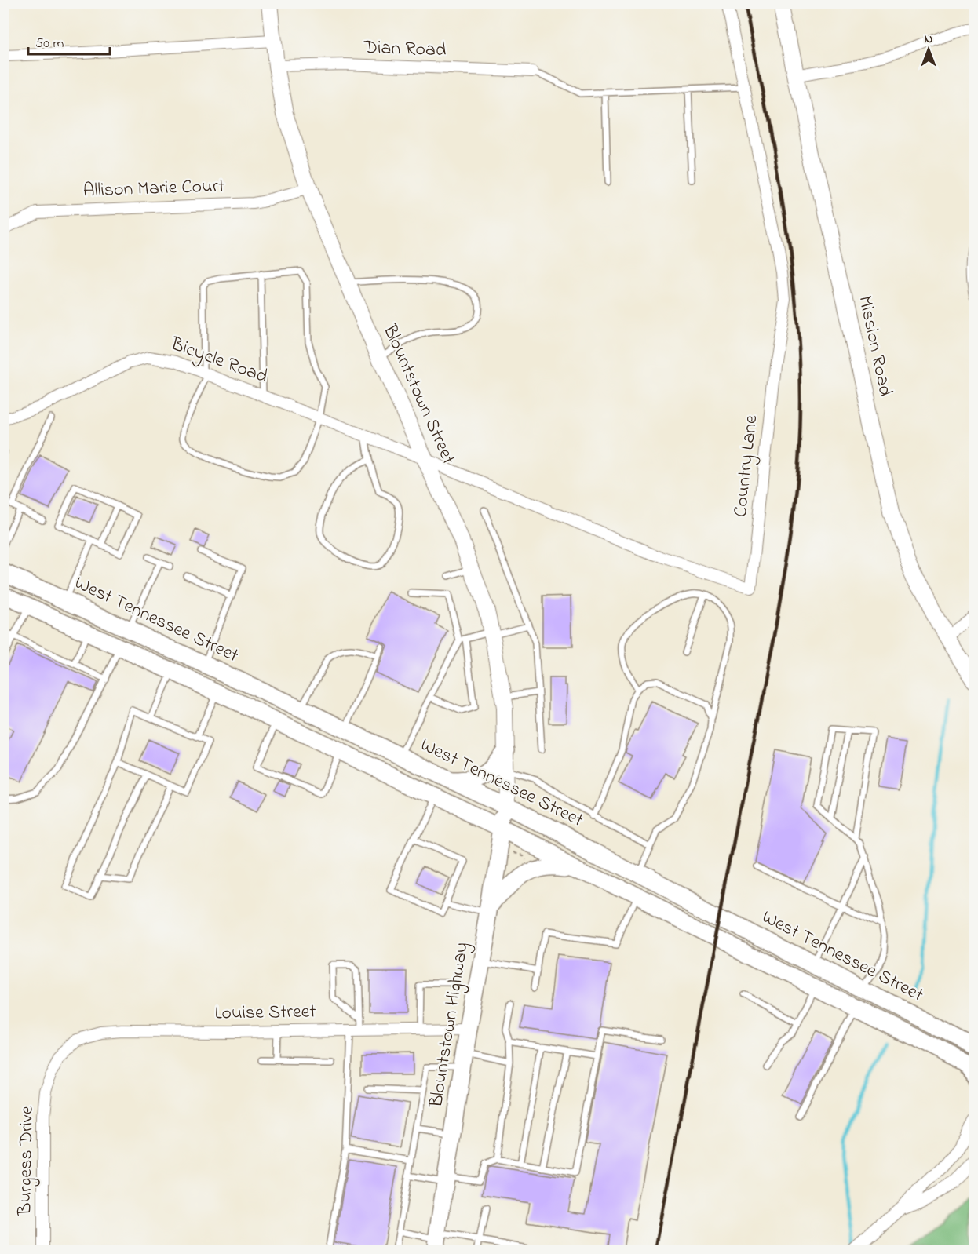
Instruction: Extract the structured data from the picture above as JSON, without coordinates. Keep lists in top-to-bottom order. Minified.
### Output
{"streets":{"main road":["Mission Road","Blountstown Street","West Tennessee Street","Blountstown Highway"],"street":["Dian Road","Allison Marie Court","Bicycle Road","Country Lane","Louise Street","Burgess Drive"]},"crossings":[["Dian Road","Blountstown Street"],["Allison Marie Court","Blountstown Street"],["Bicycle Road","Blountstown Street"],["Bicycle Road","Country Lane"],["Blountstown Street","Country Lane"],["Blountstown Street","West Tennessee Street"],["Blountstown Street","Blountstown Highway"],["West Tennessee Street","Blountstown Highway"],["Louise Street","Blountstown Highway"],["Louise Street","Burgess Drive"]],"scale_bar":"50 m","north":"top"}
